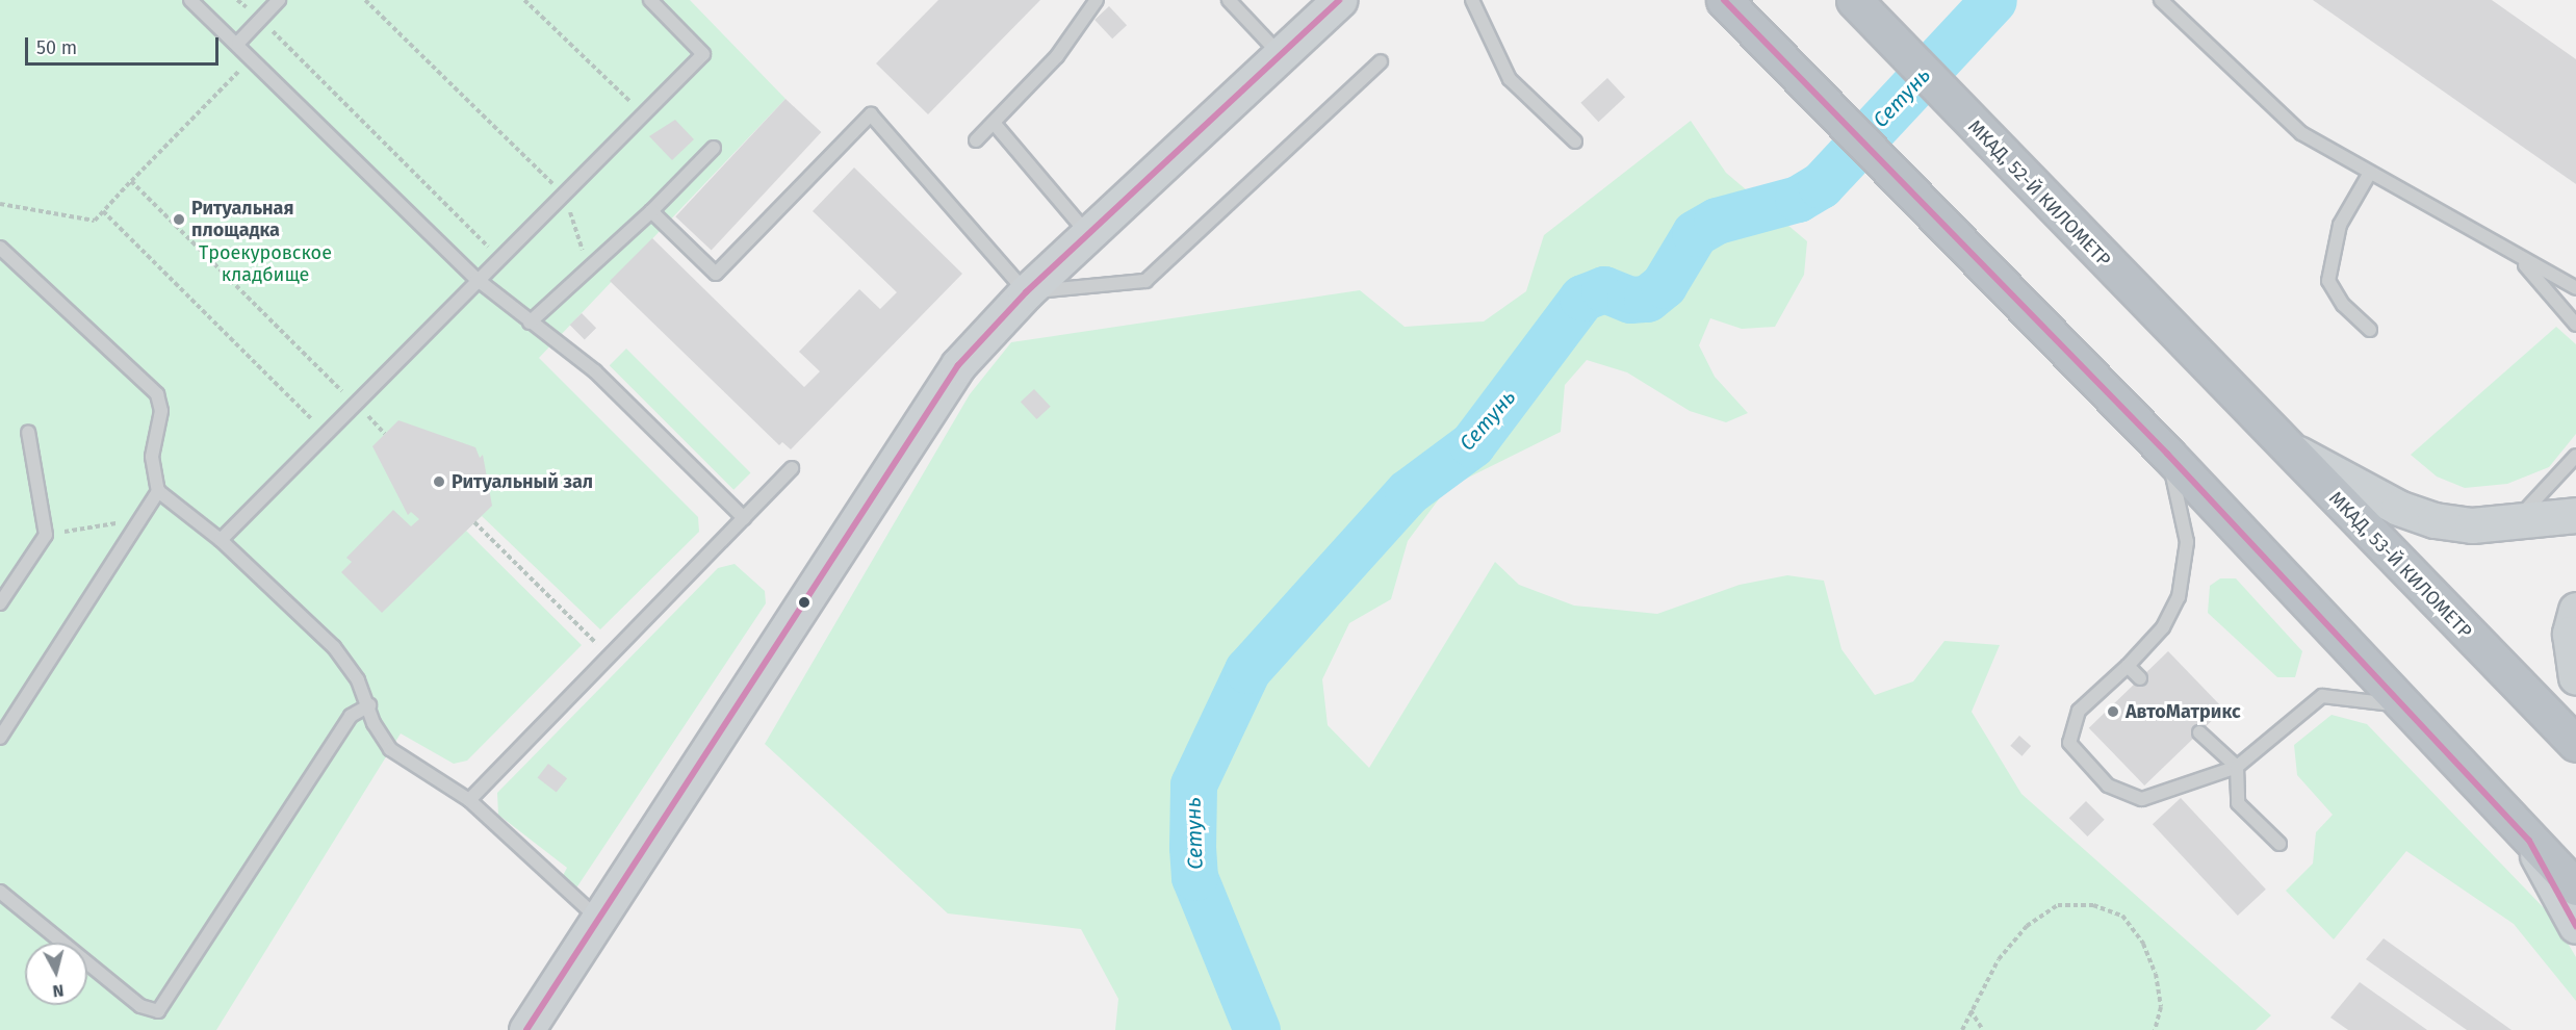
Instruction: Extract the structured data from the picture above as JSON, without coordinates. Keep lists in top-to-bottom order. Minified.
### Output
{"streets":{"highway":["МКАД, 52-Й КИЛОМЕТР","МКАД, 53-Й КИЛОМЕТР"]},"crossings":[["МКАД, 52-Й КИЛОМЕТР","МКАД, 53-Й КИЛОМЕТР"]],"water":["Сетунь"],"parks":["Троекуровское кладбище"],"places":["Ритуальная площадка","Ритуальный зал","АвтоМатрикс"],"scale_bar":"50 m","north":"bottom"}
